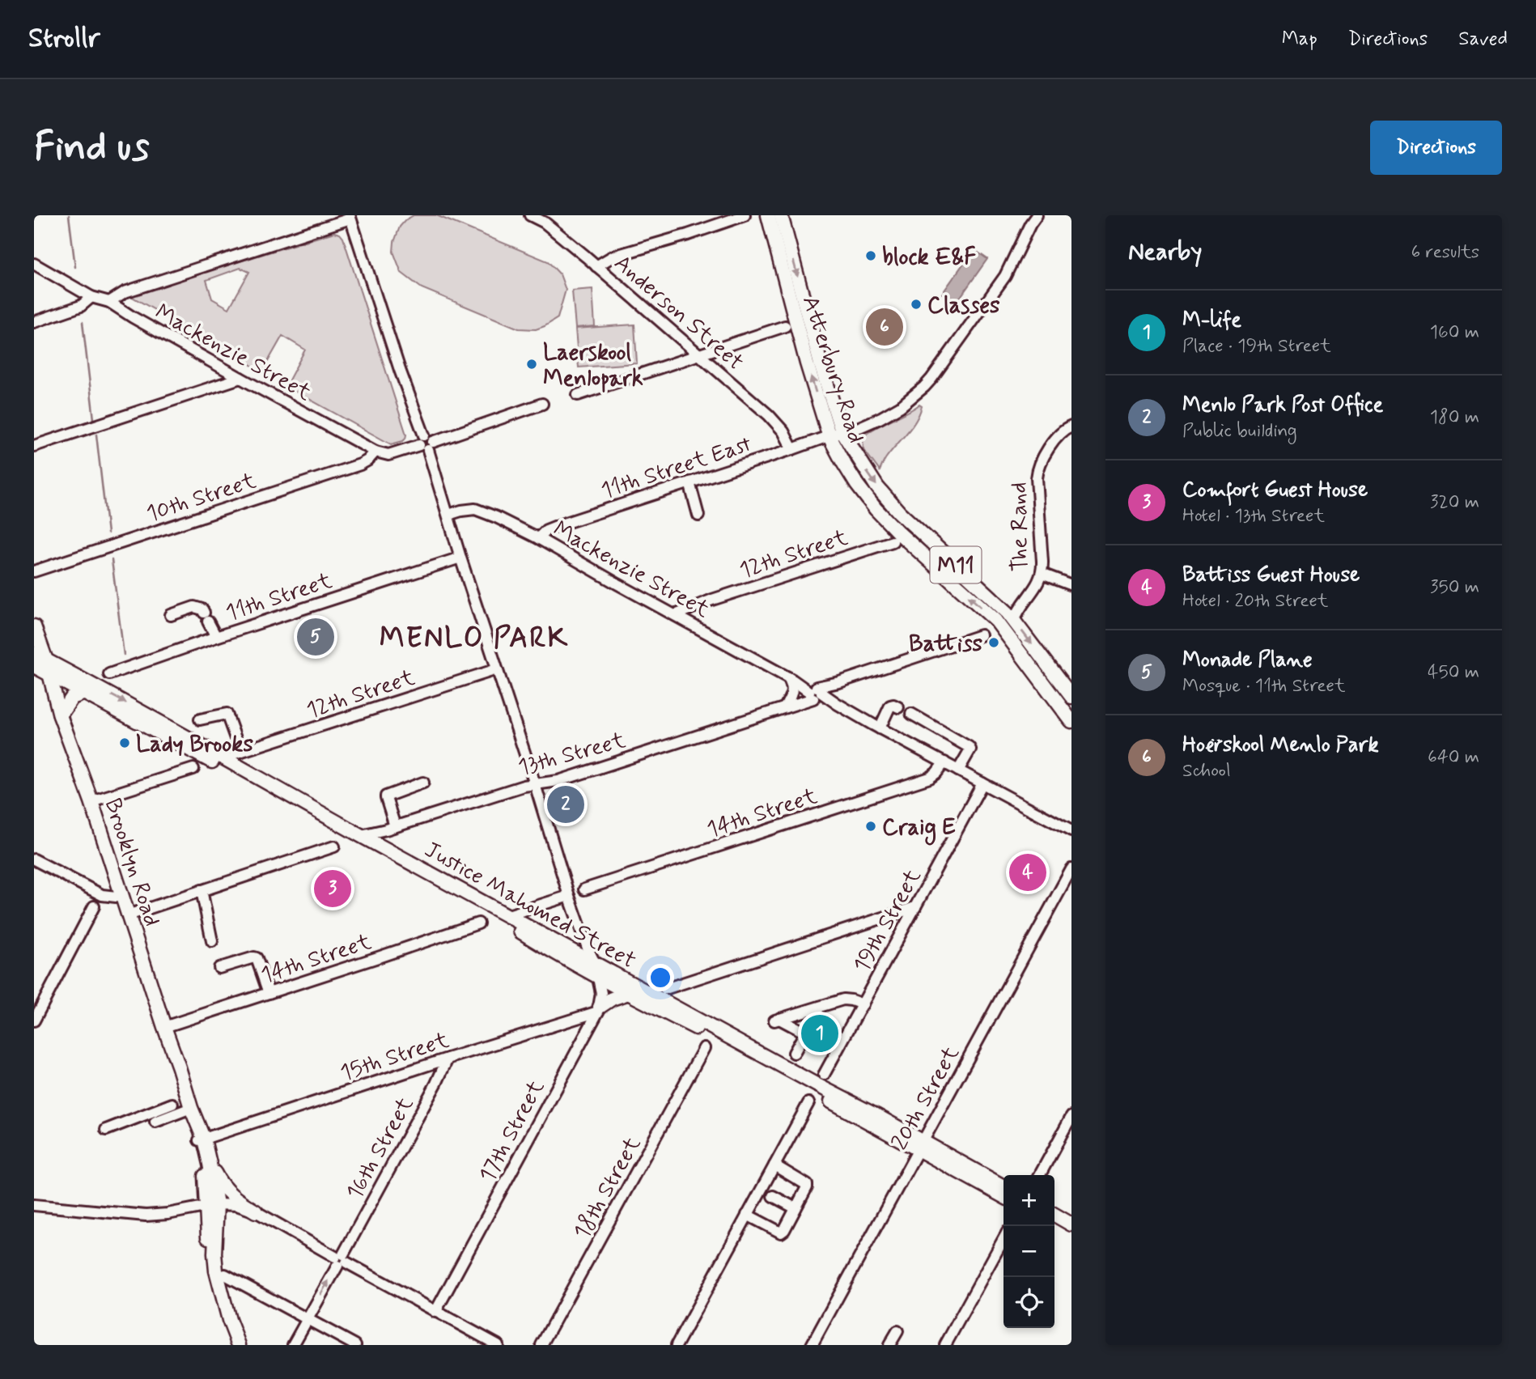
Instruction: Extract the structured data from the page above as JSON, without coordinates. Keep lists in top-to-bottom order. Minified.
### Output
{"streets":{"main road":["Atterbury Road","M11","Brooklyn Road","Justice Mahomed Street"],"street":["Anderson Street","Mackenzie Street","11th Street East","10th Street","The Rand","12th Street","11th Street","13th Street","14th Street","19th Street","15th Street","20th Street","17th Street","16th Street","18th Street"]},"crossings":[["Anderson Street","11th Street East"],["Mackenzie Street","11th Street East"],["Mackenzie Street","10th Street"],["Mackenzie Street","12th Street"],["Mackenzie Street","13th Street"],["Mackenzie Street","14th Street"],["Mackenzie Street","19th Street"],["Atterbury Road","11th Street East"],["Atterbury Road","The Rand"],["13th Street","Justice Mahomed Street"],["14th Street","Brooklyn Road"],["Brooklyn Road","Justice Mahomed Street"],["Brooklyn Road","15th Street"],["Justice Mahomed Street","20th Street"],["15th Street","17th Street"],["15th Street","16th Street"]],"districts":["MENLO PARK"],"places":["block E&F","Classes","Laerskool Menlopark","Battiss","Lady Brooks","Craig E"],"page":{"header":"Strollr","nav":["Map","Directions","Saved"],"buttons":"Directions","title":"Find us","heading":["Nearby","6 results"],"list":[{"mark":"1","name":"M-life","note":"Place · 19th Street","value":"160 m"},{"mark":"2","name":"Menlo Park Post Office","note":"Public building","value":"180 m"},{"mark":"3","name":"Comfort Guest House","note":"Hotel · 13th Street","value":"320 m"},{"mark":"4","name":"Battiss Guest House","note":"Hotel · 20th Street","value":"350 m"},{"mark":"5","name":"Monade Plane","note":"Mosque · 11th Street","value":"450 m"},{"mark":"6","name":"Hoërskool Menlo Park","note":"School","value":"640 m"}],"pins":["6","5","2","4","3","1"],"map_buttons":["+","−"]}}
